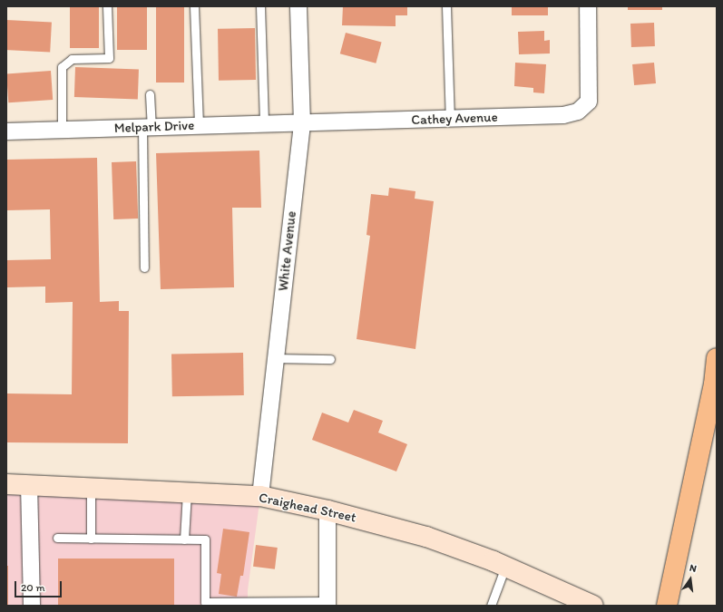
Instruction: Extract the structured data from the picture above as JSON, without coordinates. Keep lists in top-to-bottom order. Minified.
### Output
{"streets":{"street":["Cathey Avenue","Melpark Drive","White Avenue","Craighead Street"]},"crossings":[["Cathey Avenue","Melpark Drive"],["Cathey Avenue","White Avenue"],["Melpark Drive","White Avenue"],["White Avenue","Craighead Street"]],"scale_bar":"20 m","north":"top"}
